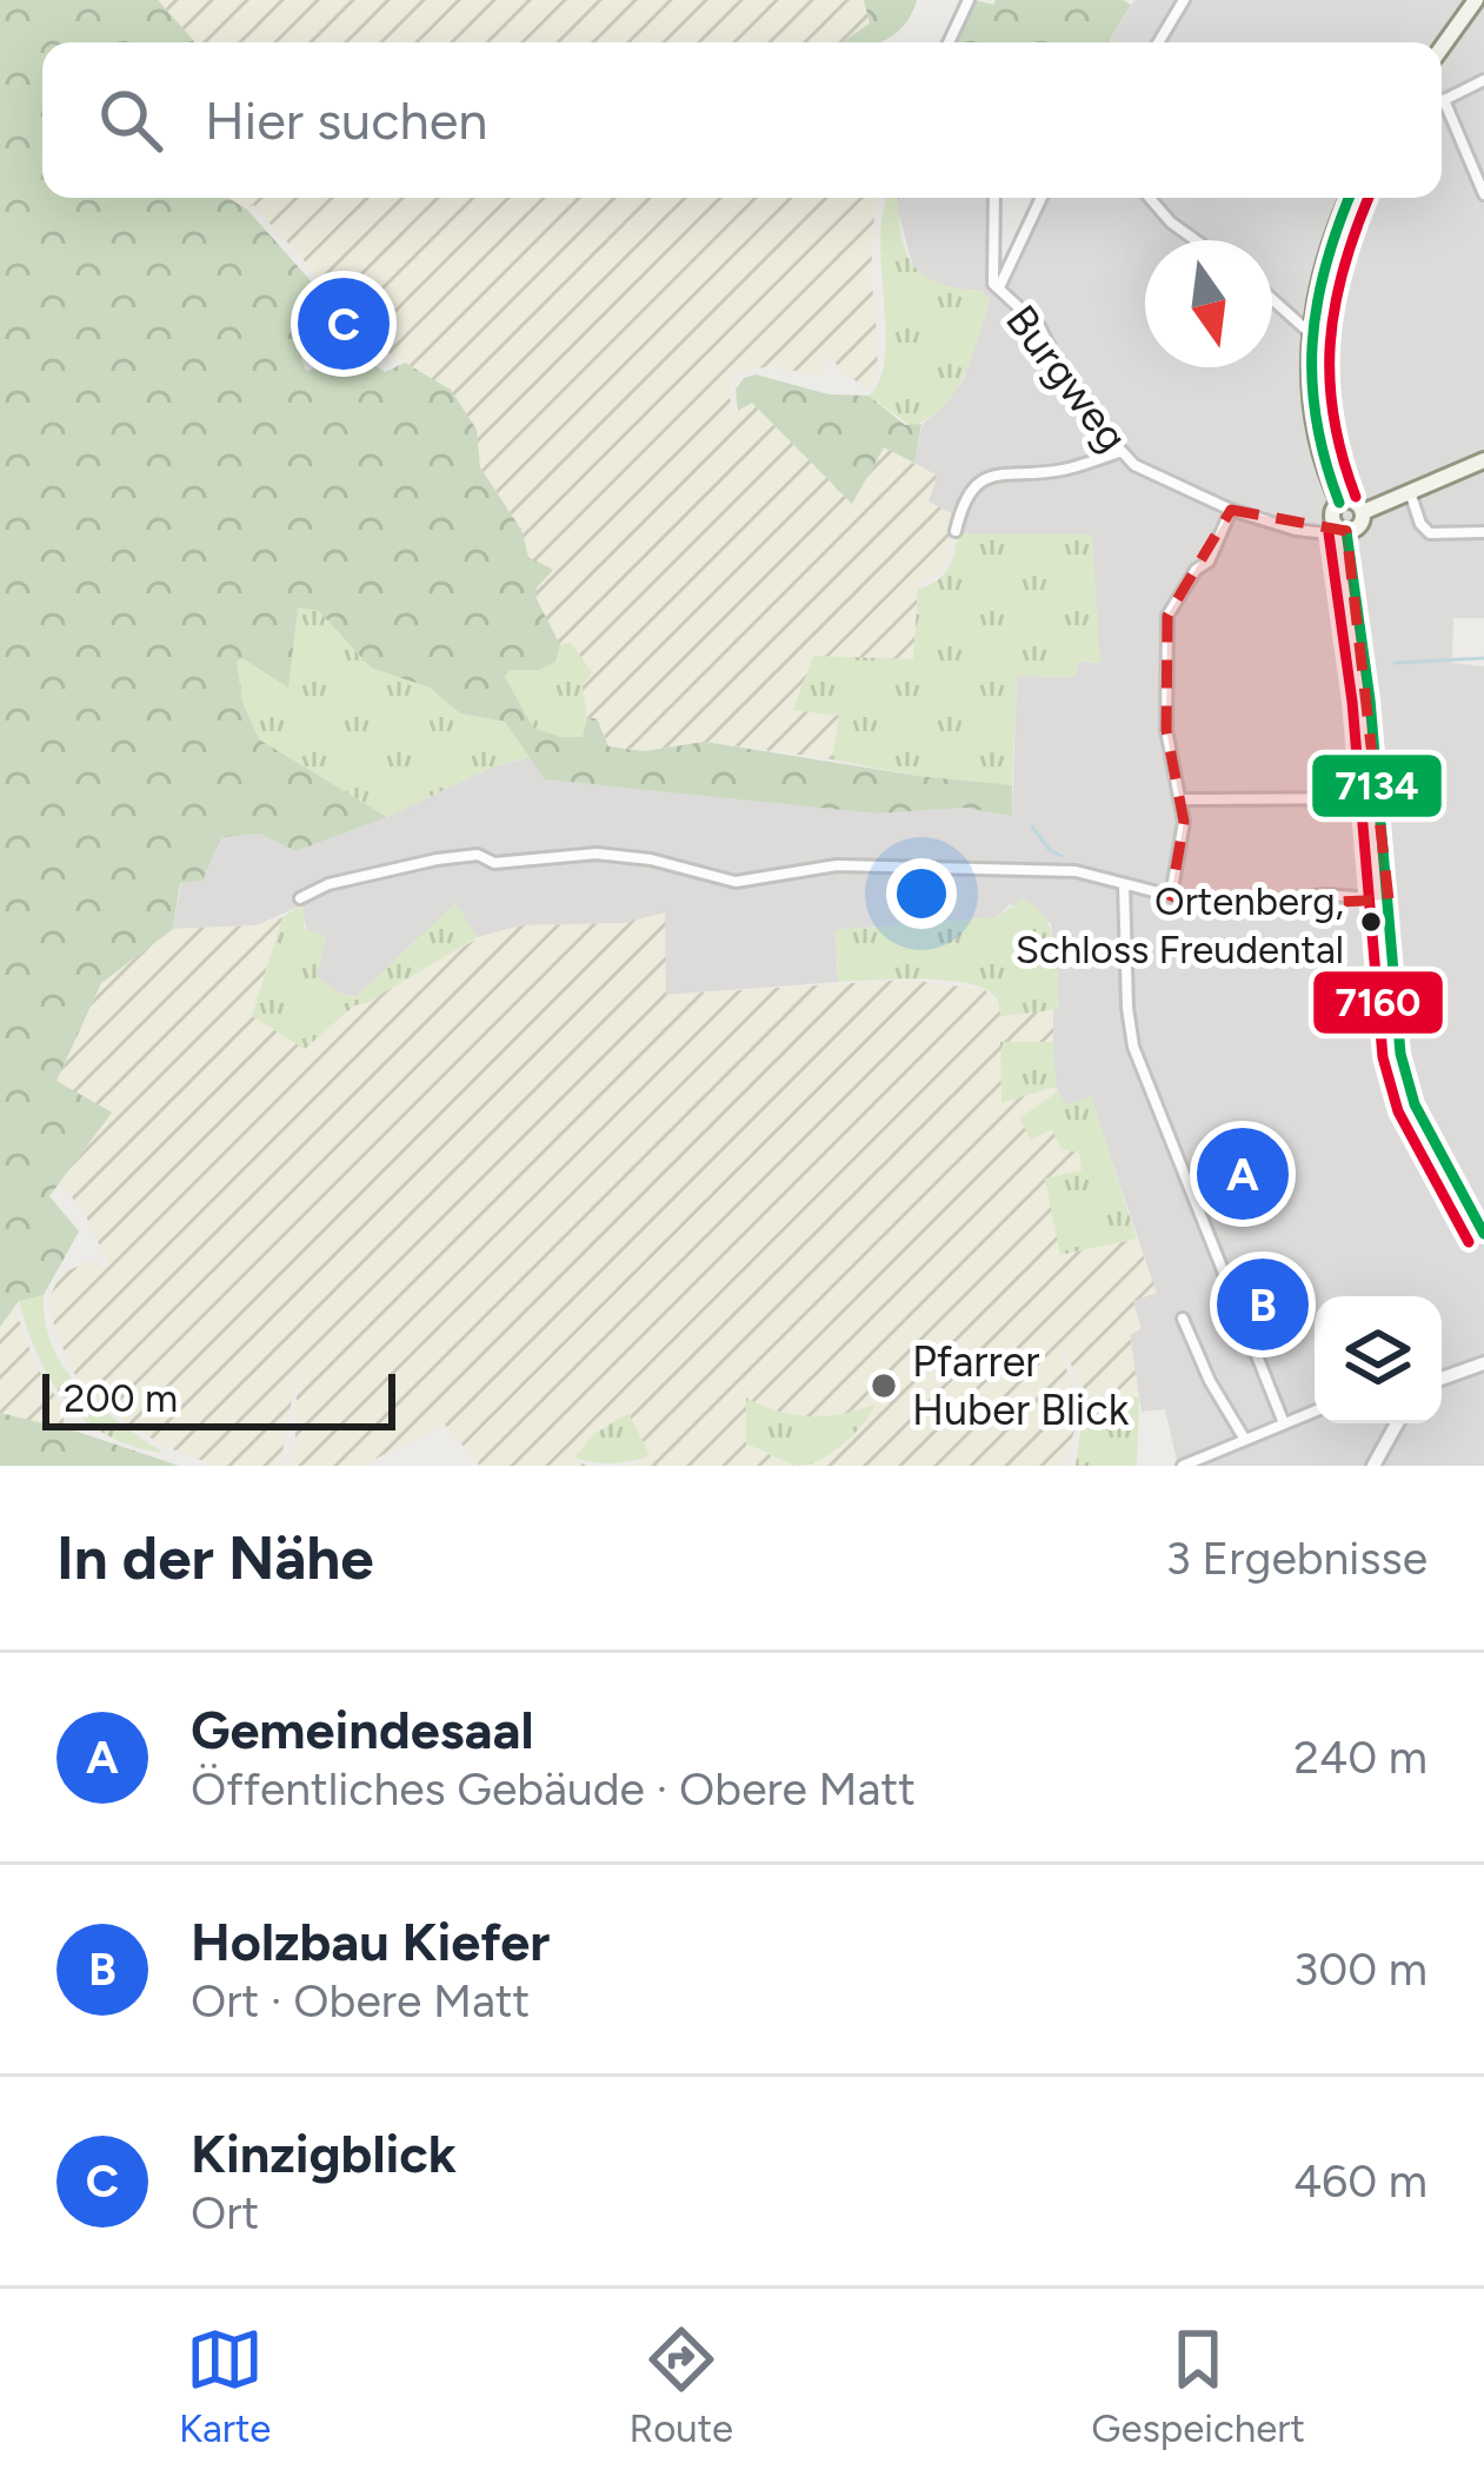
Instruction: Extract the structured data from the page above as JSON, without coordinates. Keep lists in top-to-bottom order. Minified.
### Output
{"streets":{"street":["Burgweg"]},"places":["Ortenberg, Schloss Freudental","Pfarrer Huber Blick"],"lines":["transit line 7134","transit line 7160"],"scale_bar":"200 m","north":"bottom","page":{"search":"Hier suchen","pins":["C","A","B"],"scale":"200 m","heading":["In der Nähe","3 Ergebnisse"],"list":[{"mark":"A","name":"Gemeindesaal","note":"Öffentliches Gebäude · Obere Matt","value":"240 m"},{"mark":"B","name":"Holzbau Kiefer","note":"Ort · Obere Matt","value":"300 m"},{"mark":"C","name":"Kinzigblick","note":"Ort","value":"460 m"}],"nav":["Karte","Route","Gespeichert"]}}
